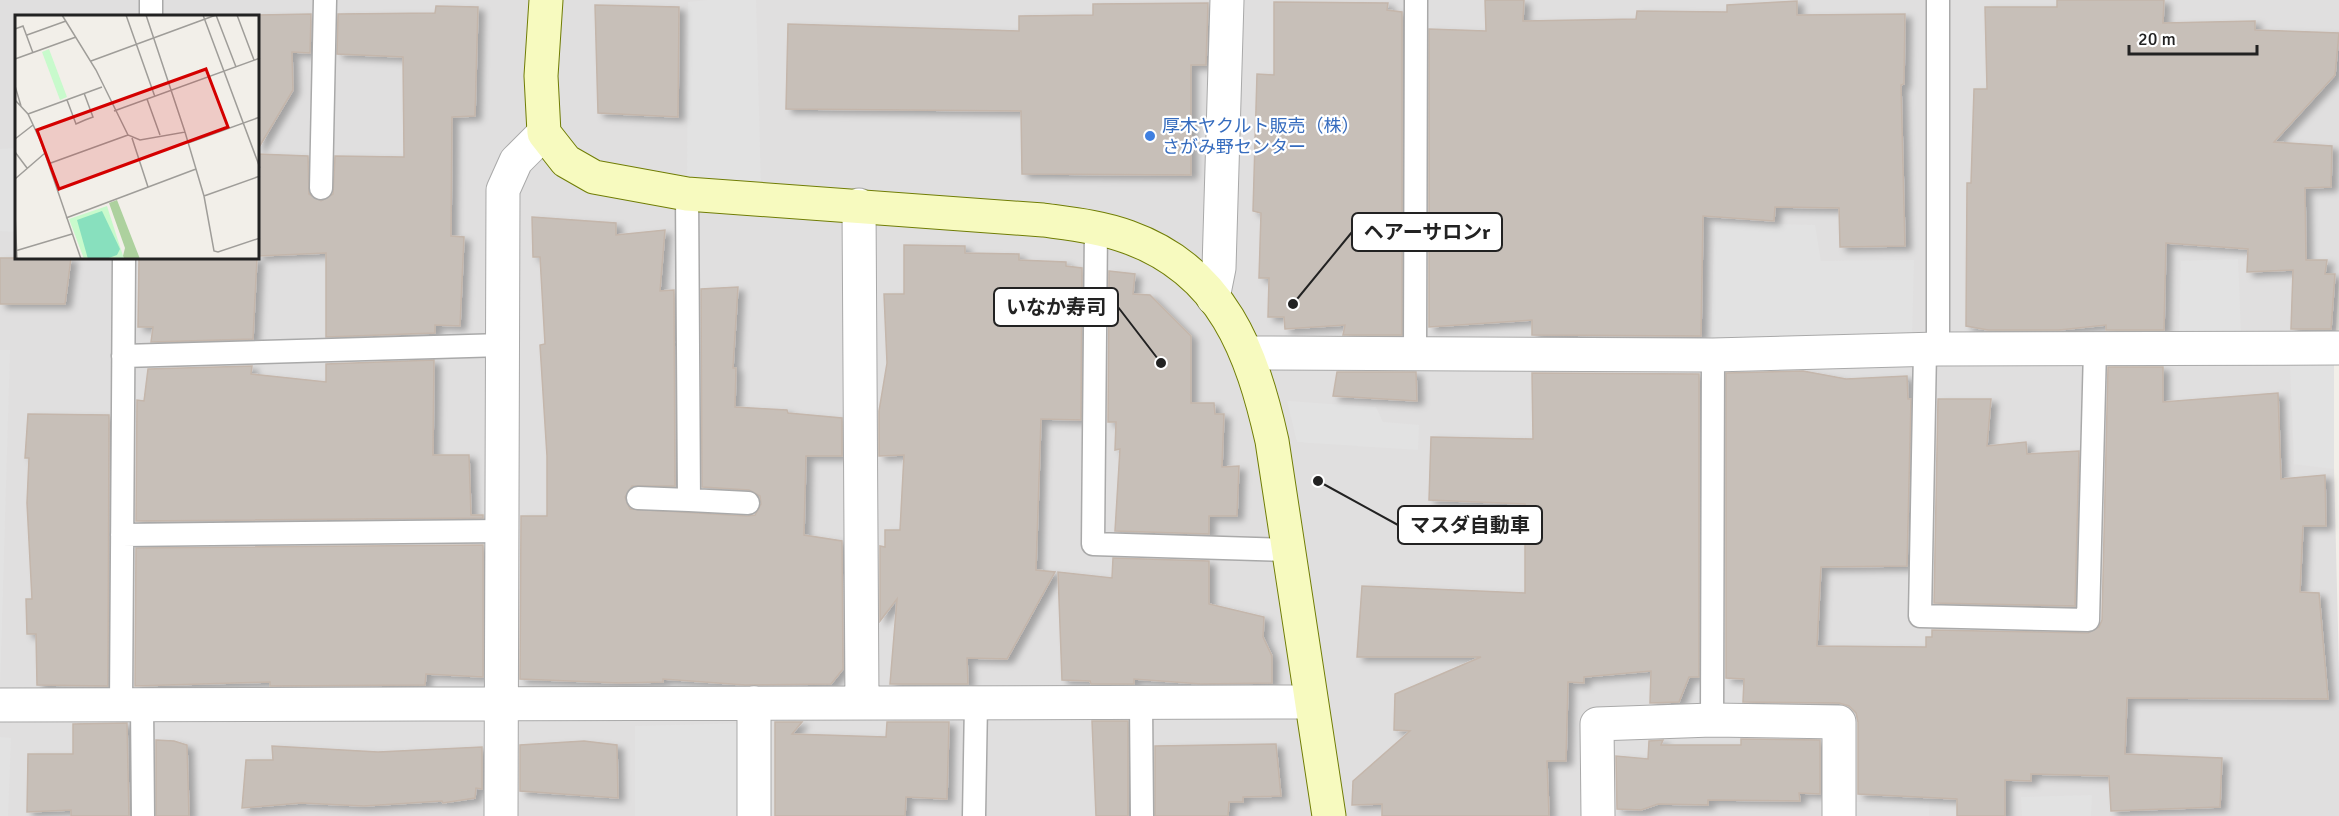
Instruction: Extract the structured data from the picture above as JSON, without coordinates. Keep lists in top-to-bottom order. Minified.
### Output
{"places":["厚木ヤクルト販売（株） さがみ野センター","ヘアーサロンr","いなか寿司","マスダ自動車"],"scale_bar":"20 m"}
